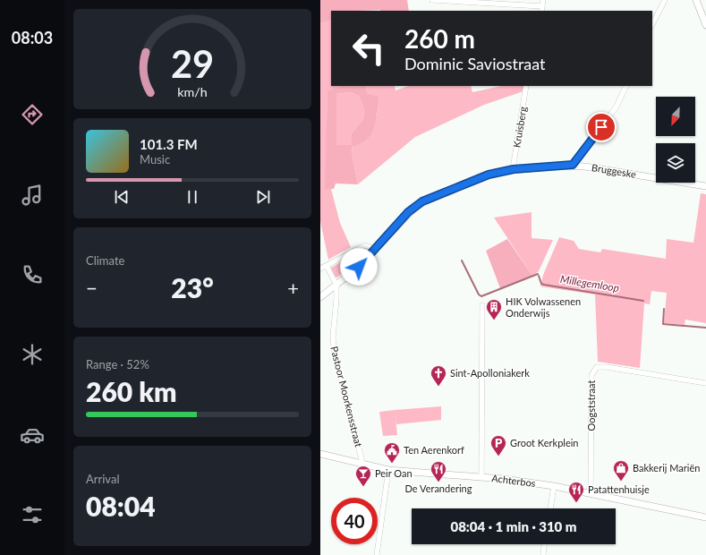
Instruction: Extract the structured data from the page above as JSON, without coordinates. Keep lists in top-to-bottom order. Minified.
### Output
{"streets":{"street":["Kruisberg","Bruggeske","Pastoor Moorkensstraat","Oogststraat","Achterbos"]},"crossings":[["Kruisberg","Bruggeske"],["Bruggeske","Pastoor Moorkensstraat"],["Pastoor Moorkensstraat","Achterbos"],["Oogststraat","Achterbos"]],"water":["Millegemloop"],"places":{"building":["HIK Volwassenen Onderwijs"],"church":["Sint-Apolloniakerk"],"parking":["Groot Kerkplein"],"public building":["Ten Aerenkorf"],"shop":["Bakkerij Mariën"],"restaurant":["De Verandering","Patattenhuisje"],"bar":["Peir Oan"]},"north":"bottom left","page":{"tabs":"08:03","turn":["260 m","Dominic Saviostraat"],"song":["101.3 FM","Music"],"tile":["Climate",["Range · 52%","260 km"],["Arrival","08:04"]],"heat":["−","23°","+"],"limit":"40","trip":"08:04 · 1 min · 310 m","gauge":["29","km/h"]}}
